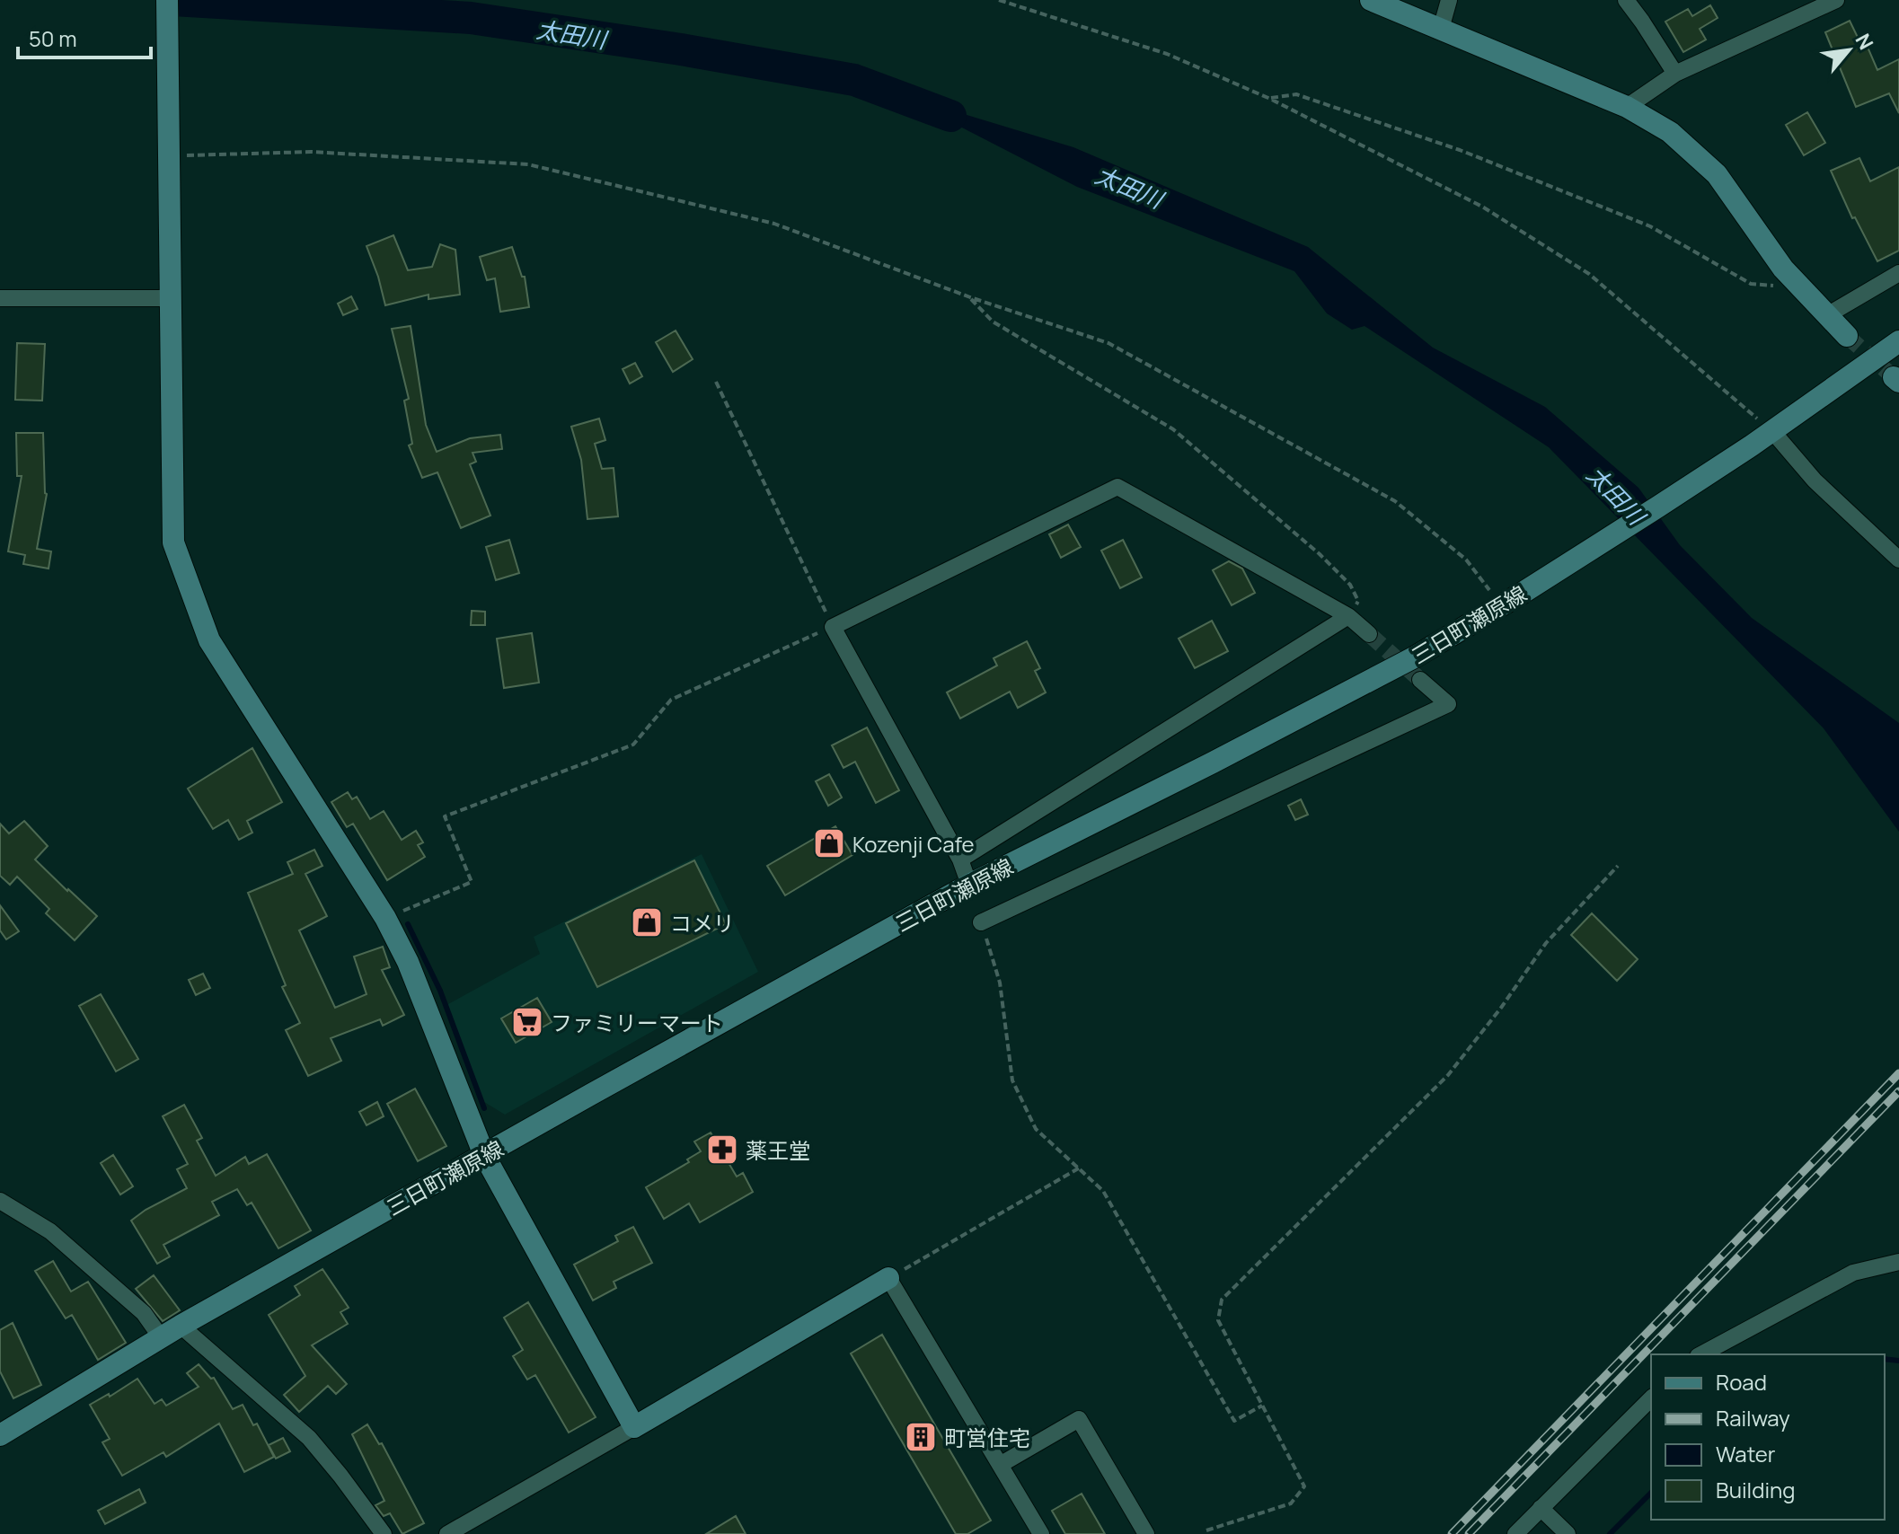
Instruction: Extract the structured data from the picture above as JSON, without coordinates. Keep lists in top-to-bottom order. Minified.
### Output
{"streets":{"street":["三日町瀬原線"]},"water":["太田川"],"places":{"shop":["Kozenji Cafe","コメリ"],"supermarket":["ファミリーマート"],"pharmacy":["薬王堂"],"building":["町営住宅"]},"legend":["Road","Railway","Water","Building"],"scale_bar":"50 m","north":"top right"}
